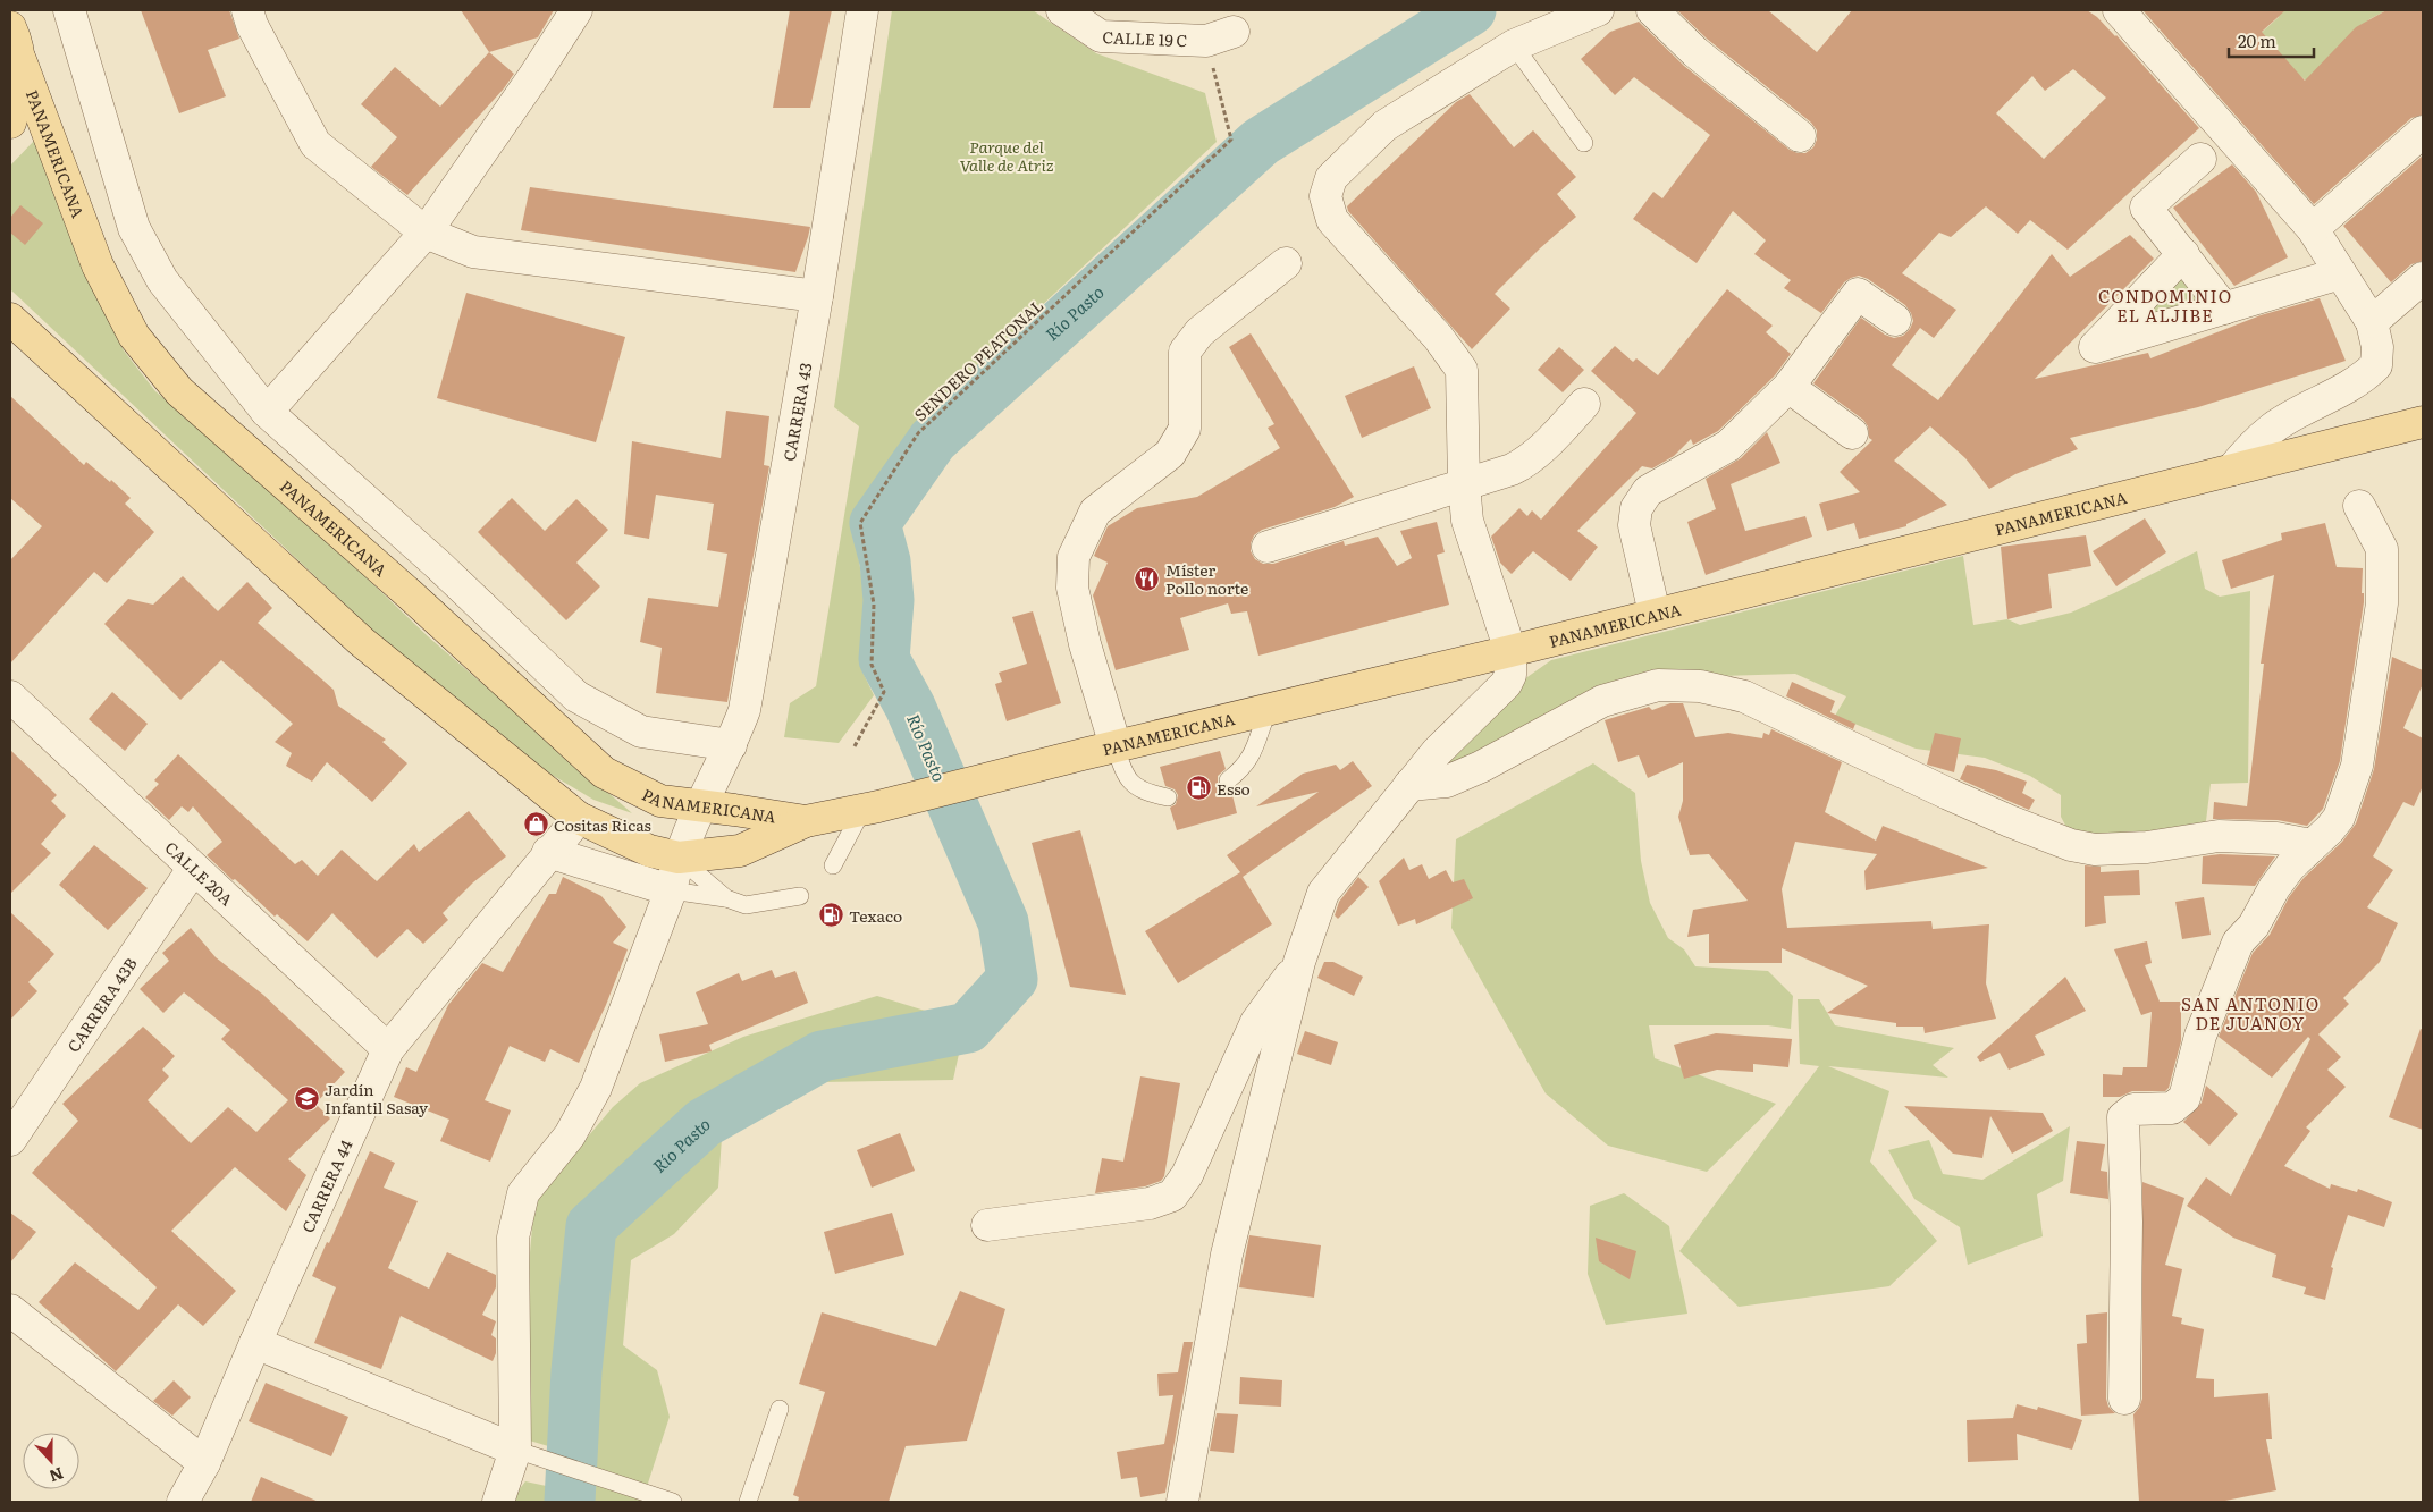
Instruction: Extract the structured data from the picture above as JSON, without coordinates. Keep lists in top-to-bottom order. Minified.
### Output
{"streets":{"main road":["PANAMERICANA"],"street":["CALLE 19 C","CARRERA 43","CALLE 20A","CARRERA 43B","CARRERA 44"],"path":["SENDERO PEATONAL"]},"crossings":[["CALLE 19 C","SENDERO PEATONAL"],["PANAMERICANA","CARRERA 43"],["PANAMERICANA","CARRERA 44"],["CALLE 20A","CARRERA 43B"],["CALLE 20A","CARRERA 44"]],"districts":["CONDOMINIO EL ALJIBE","SAN ANTONIO DE JUANOY"],"water":["Río Pasto"],"parks":["Parque del Valle de Atriz"],"places":{"restaurant":["Míster Pollo norte"],"fuel station":["Esso","Texaco"],"shop":["Cositas Ricas"],"school or university":["Jardín Infantil Sasay"]},"scale_bar":"20 m","north":"bottom"}
